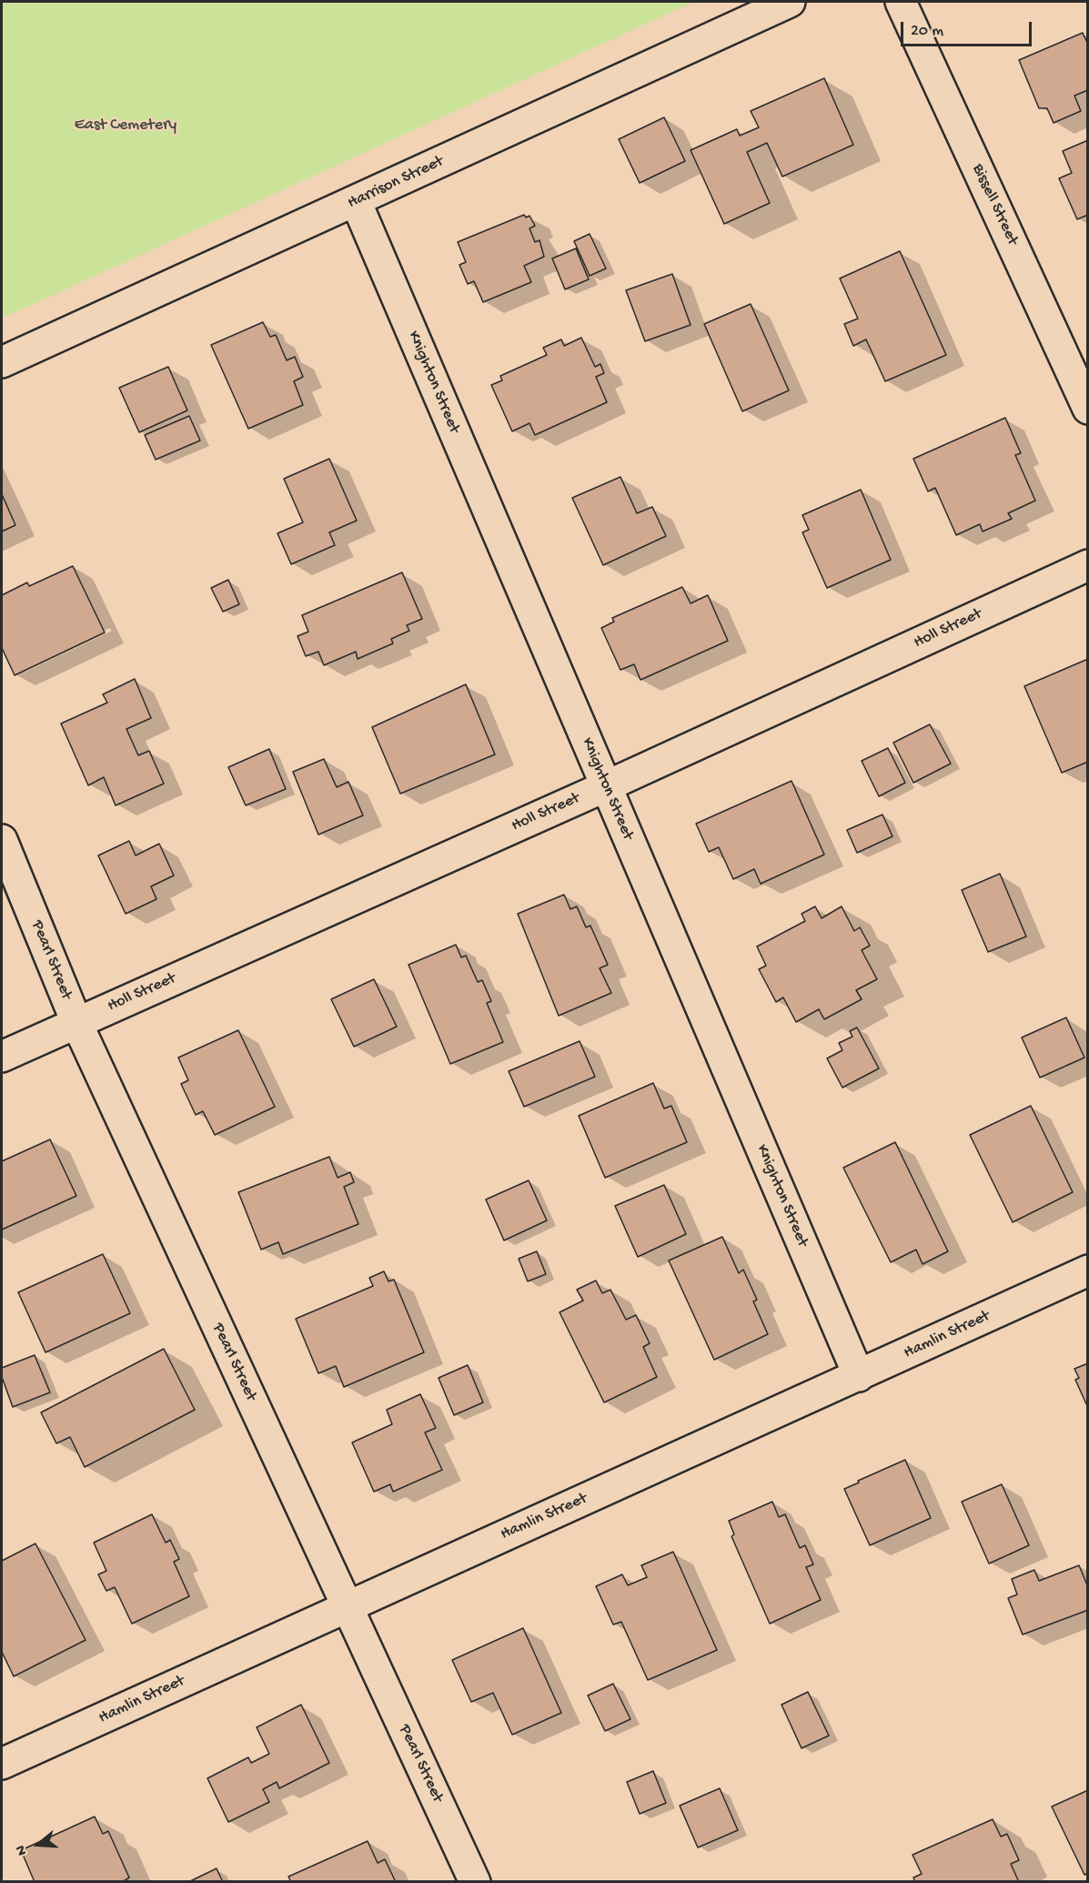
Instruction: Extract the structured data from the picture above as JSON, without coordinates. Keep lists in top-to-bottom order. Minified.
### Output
{"streets":{"street":["Harrison Street","Bissell Street","Knighton Street","Holl Street","Pearl Street","Hamlin Street"]},"crossings":[["Harrison Street","Knighton Street"],["Knighton Street","Holl Street"],["Knighton Street","Hamlin Street"],["Holl Street","Pearl Street"],["Pearl Street","Hamlin Street"]],"parks":["East Cemetery"],"scale_bar":"20 m","north":"left"}
